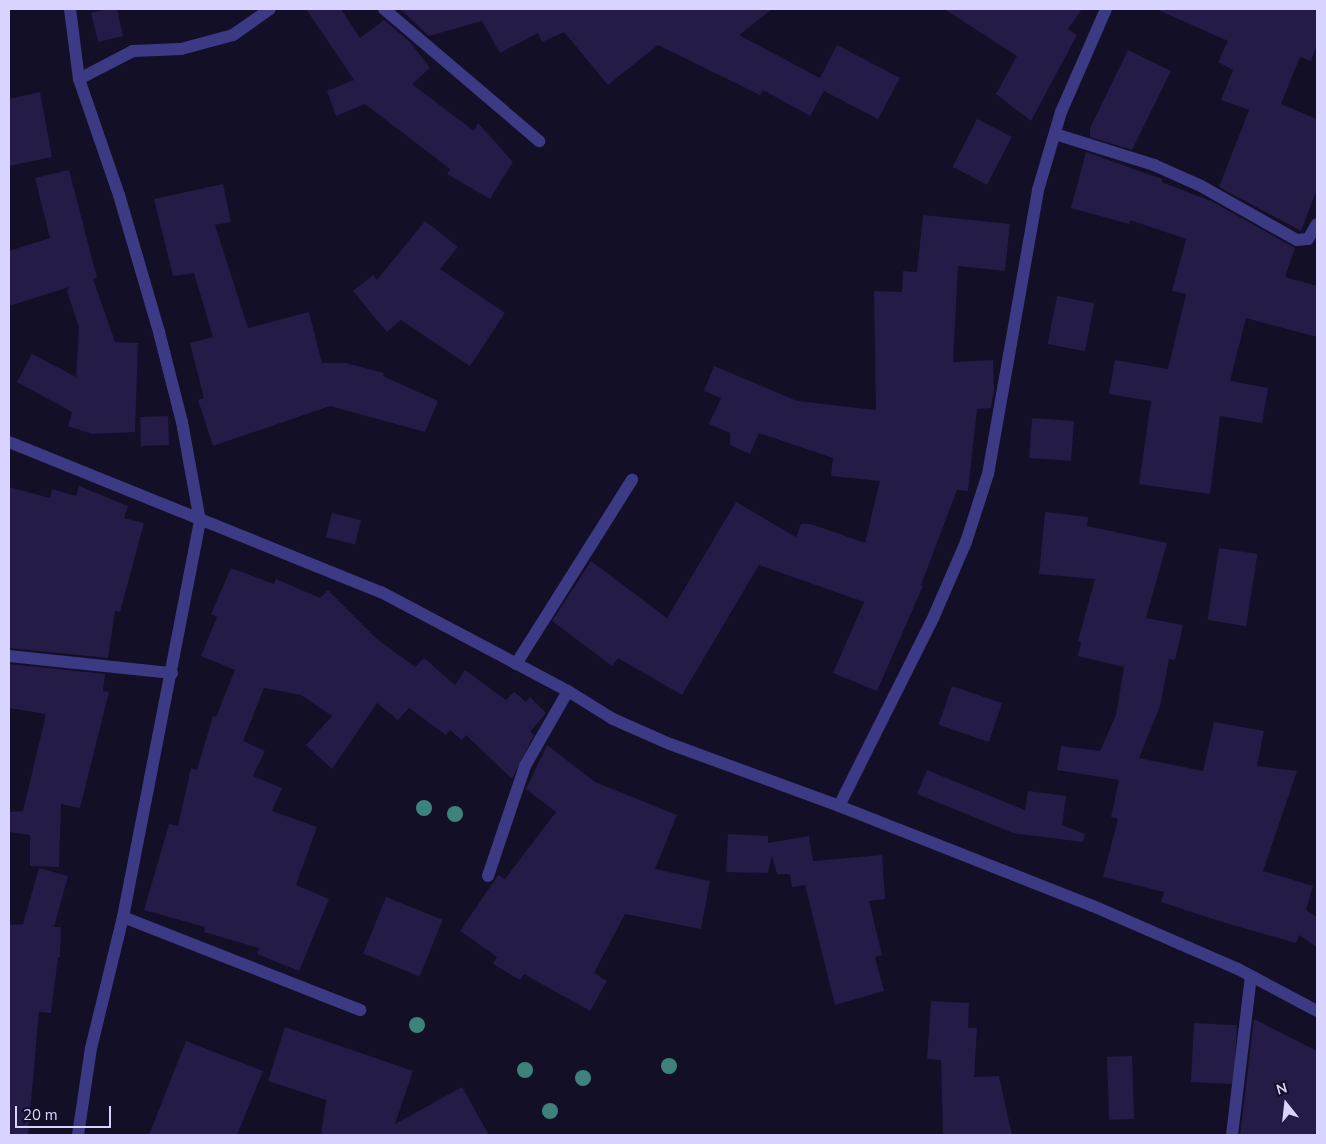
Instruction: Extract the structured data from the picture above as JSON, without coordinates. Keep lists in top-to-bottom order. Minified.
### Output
{"scale_bar":"20 m","north":"top"}
